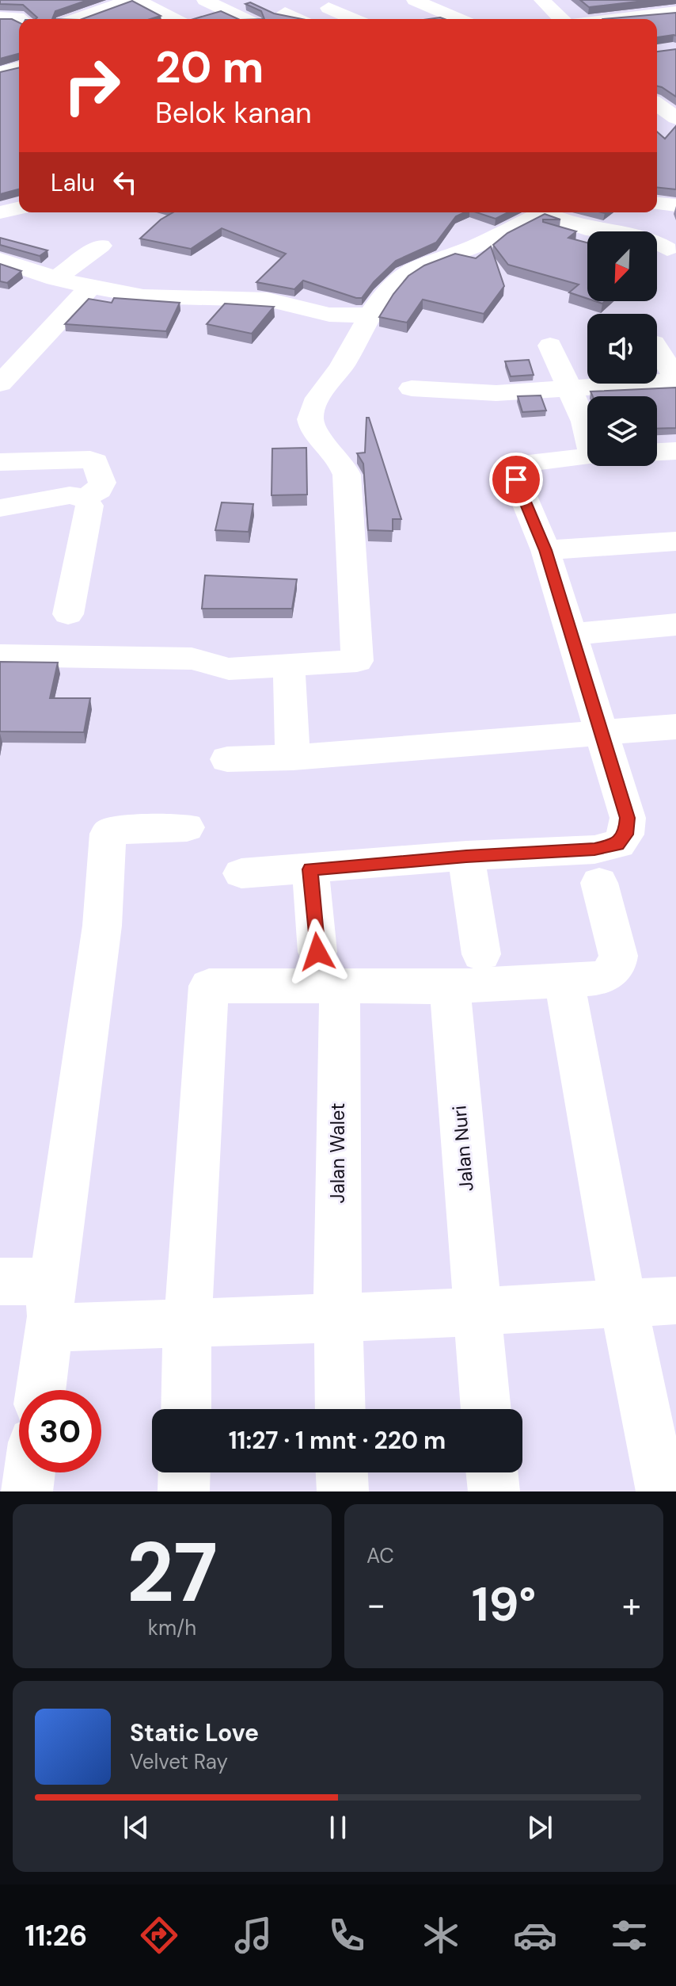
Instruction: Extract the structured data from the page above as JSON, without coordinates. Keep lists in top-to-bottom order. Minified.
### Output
{"streets":{"street":["Jalan Nuri","Jalan Walet"]},"north":"bottom left","page":{"turn":["20 m","Belok kanan"],"then":"Lalu","limit":"30","trip":"11:27 · 1 mnt · 220 m","tile":[["27","km/h"],"AC"],"heat":["−","19°","+"],"song":["Static Love","Velvet Ray"],"tabs":"11:26"}}
